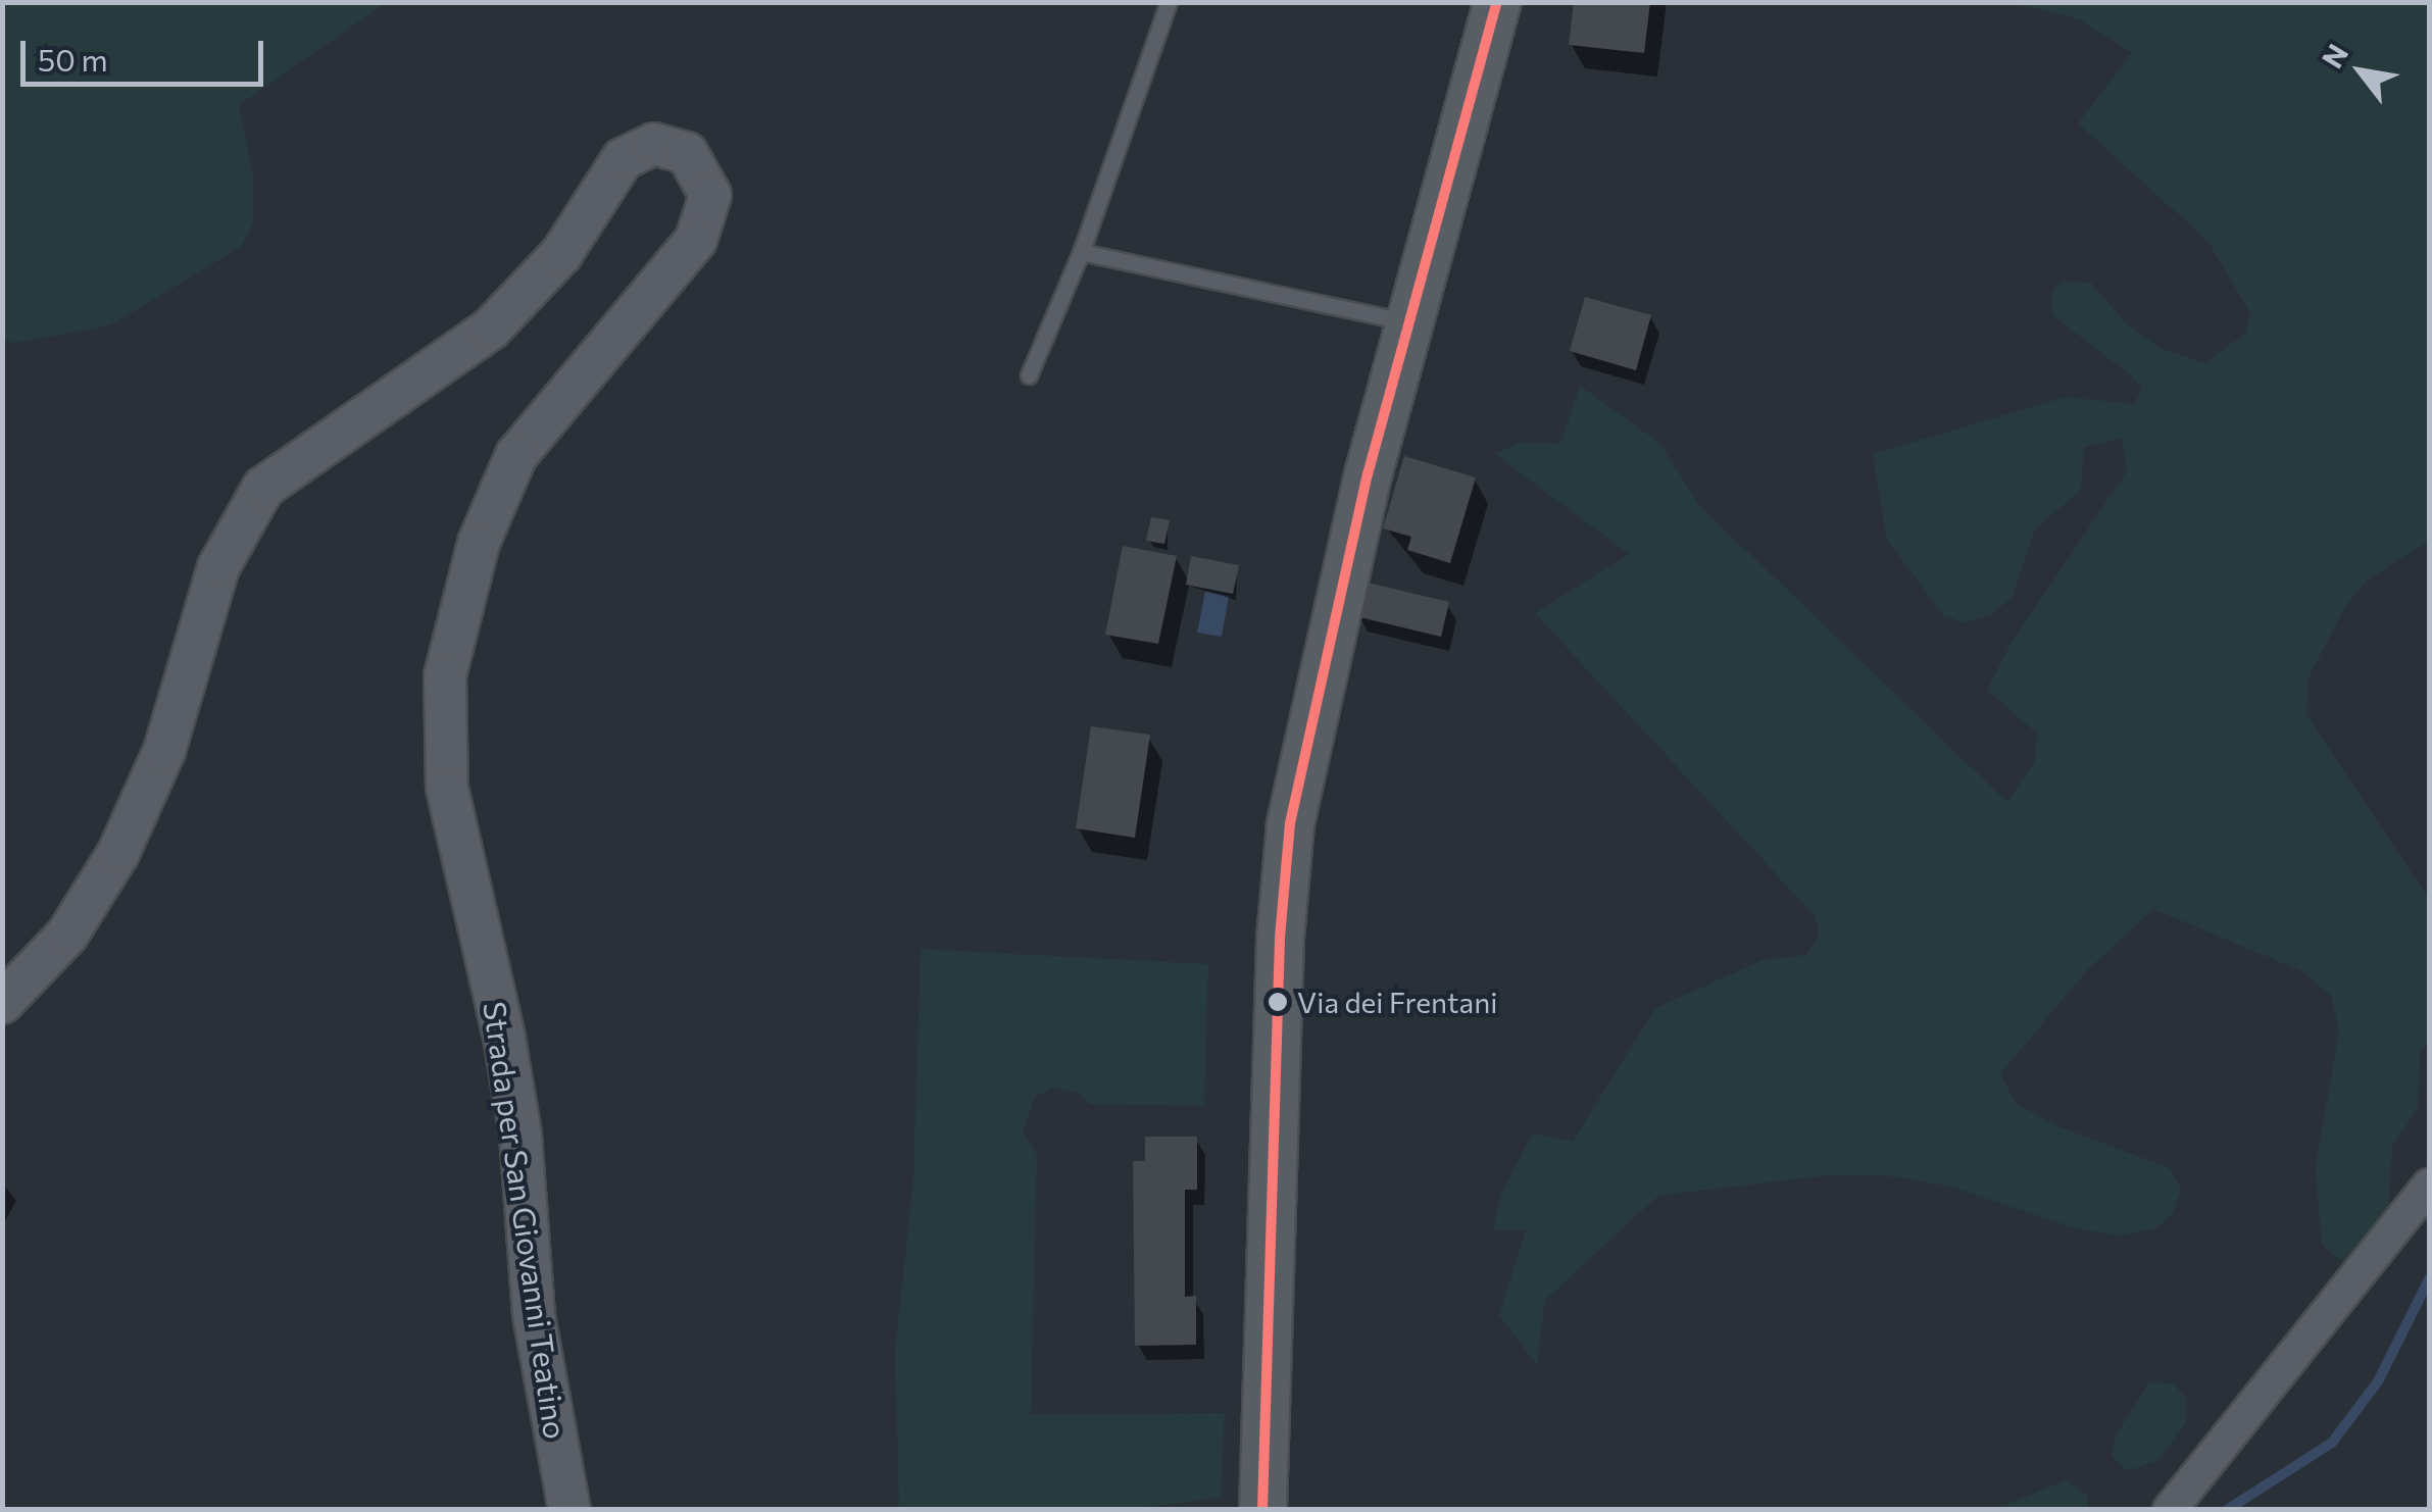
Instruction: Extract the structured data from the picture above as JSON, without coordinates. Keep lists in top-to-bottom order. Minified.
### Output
{"streets":{"street":["Strada per San Giovanni Teatino"]},"places":["Via dei Frentani"],"scale_bar":"50 m","north":"top left"}
